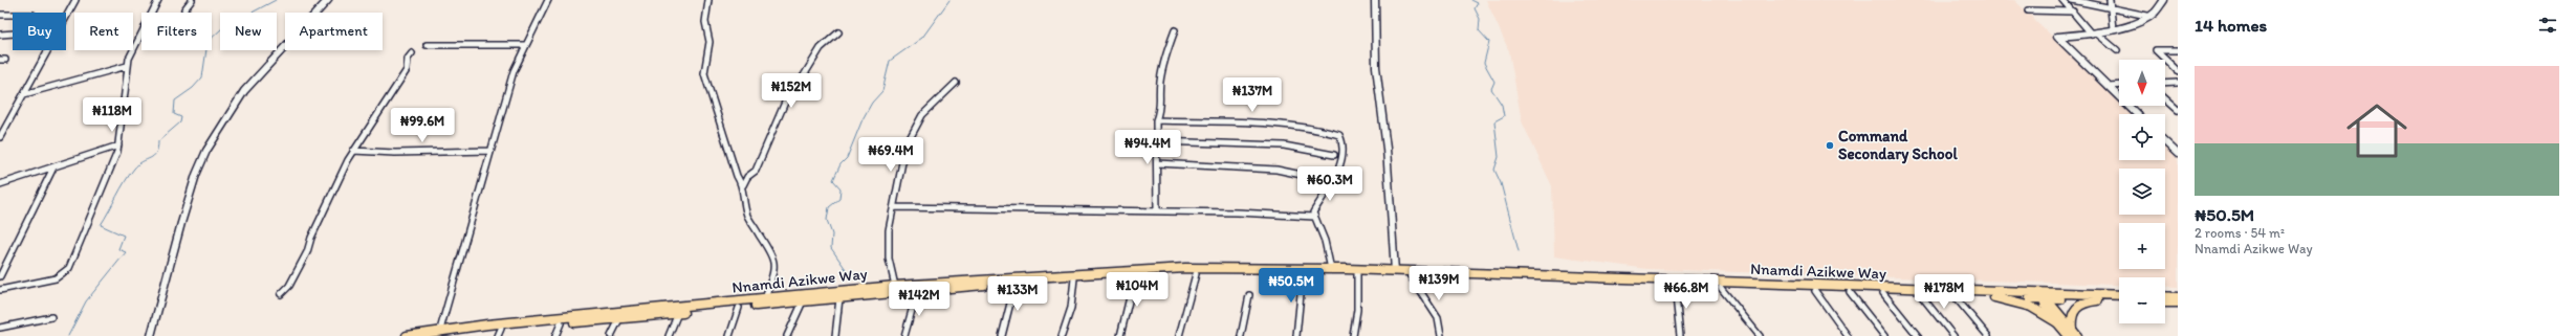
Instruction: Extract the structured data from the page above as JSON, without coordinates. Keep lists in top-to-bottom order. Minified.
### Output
{"streets":{"main road":["Nnamdi Azikwe Way"]},"places":["Command Secondary School"],"north":"bottom","page":{"heading":"14 homes","chip":["Buy","Rent","Filters","New","Apartment"],"list":[{"name":"₦50.5M","note":"2 rooms · 54 m² · Nnamdi Azikwe Way"}],"map_buttons":["+","−"],"price":["₦152M","₦137M","₦118M","₦99.6M","₦94.4M","₦69.4M","₦60.3M","₦139M","₦50.5M","₦104M","₦66.8M","₦178M","₦133M","₦142M"]}}
